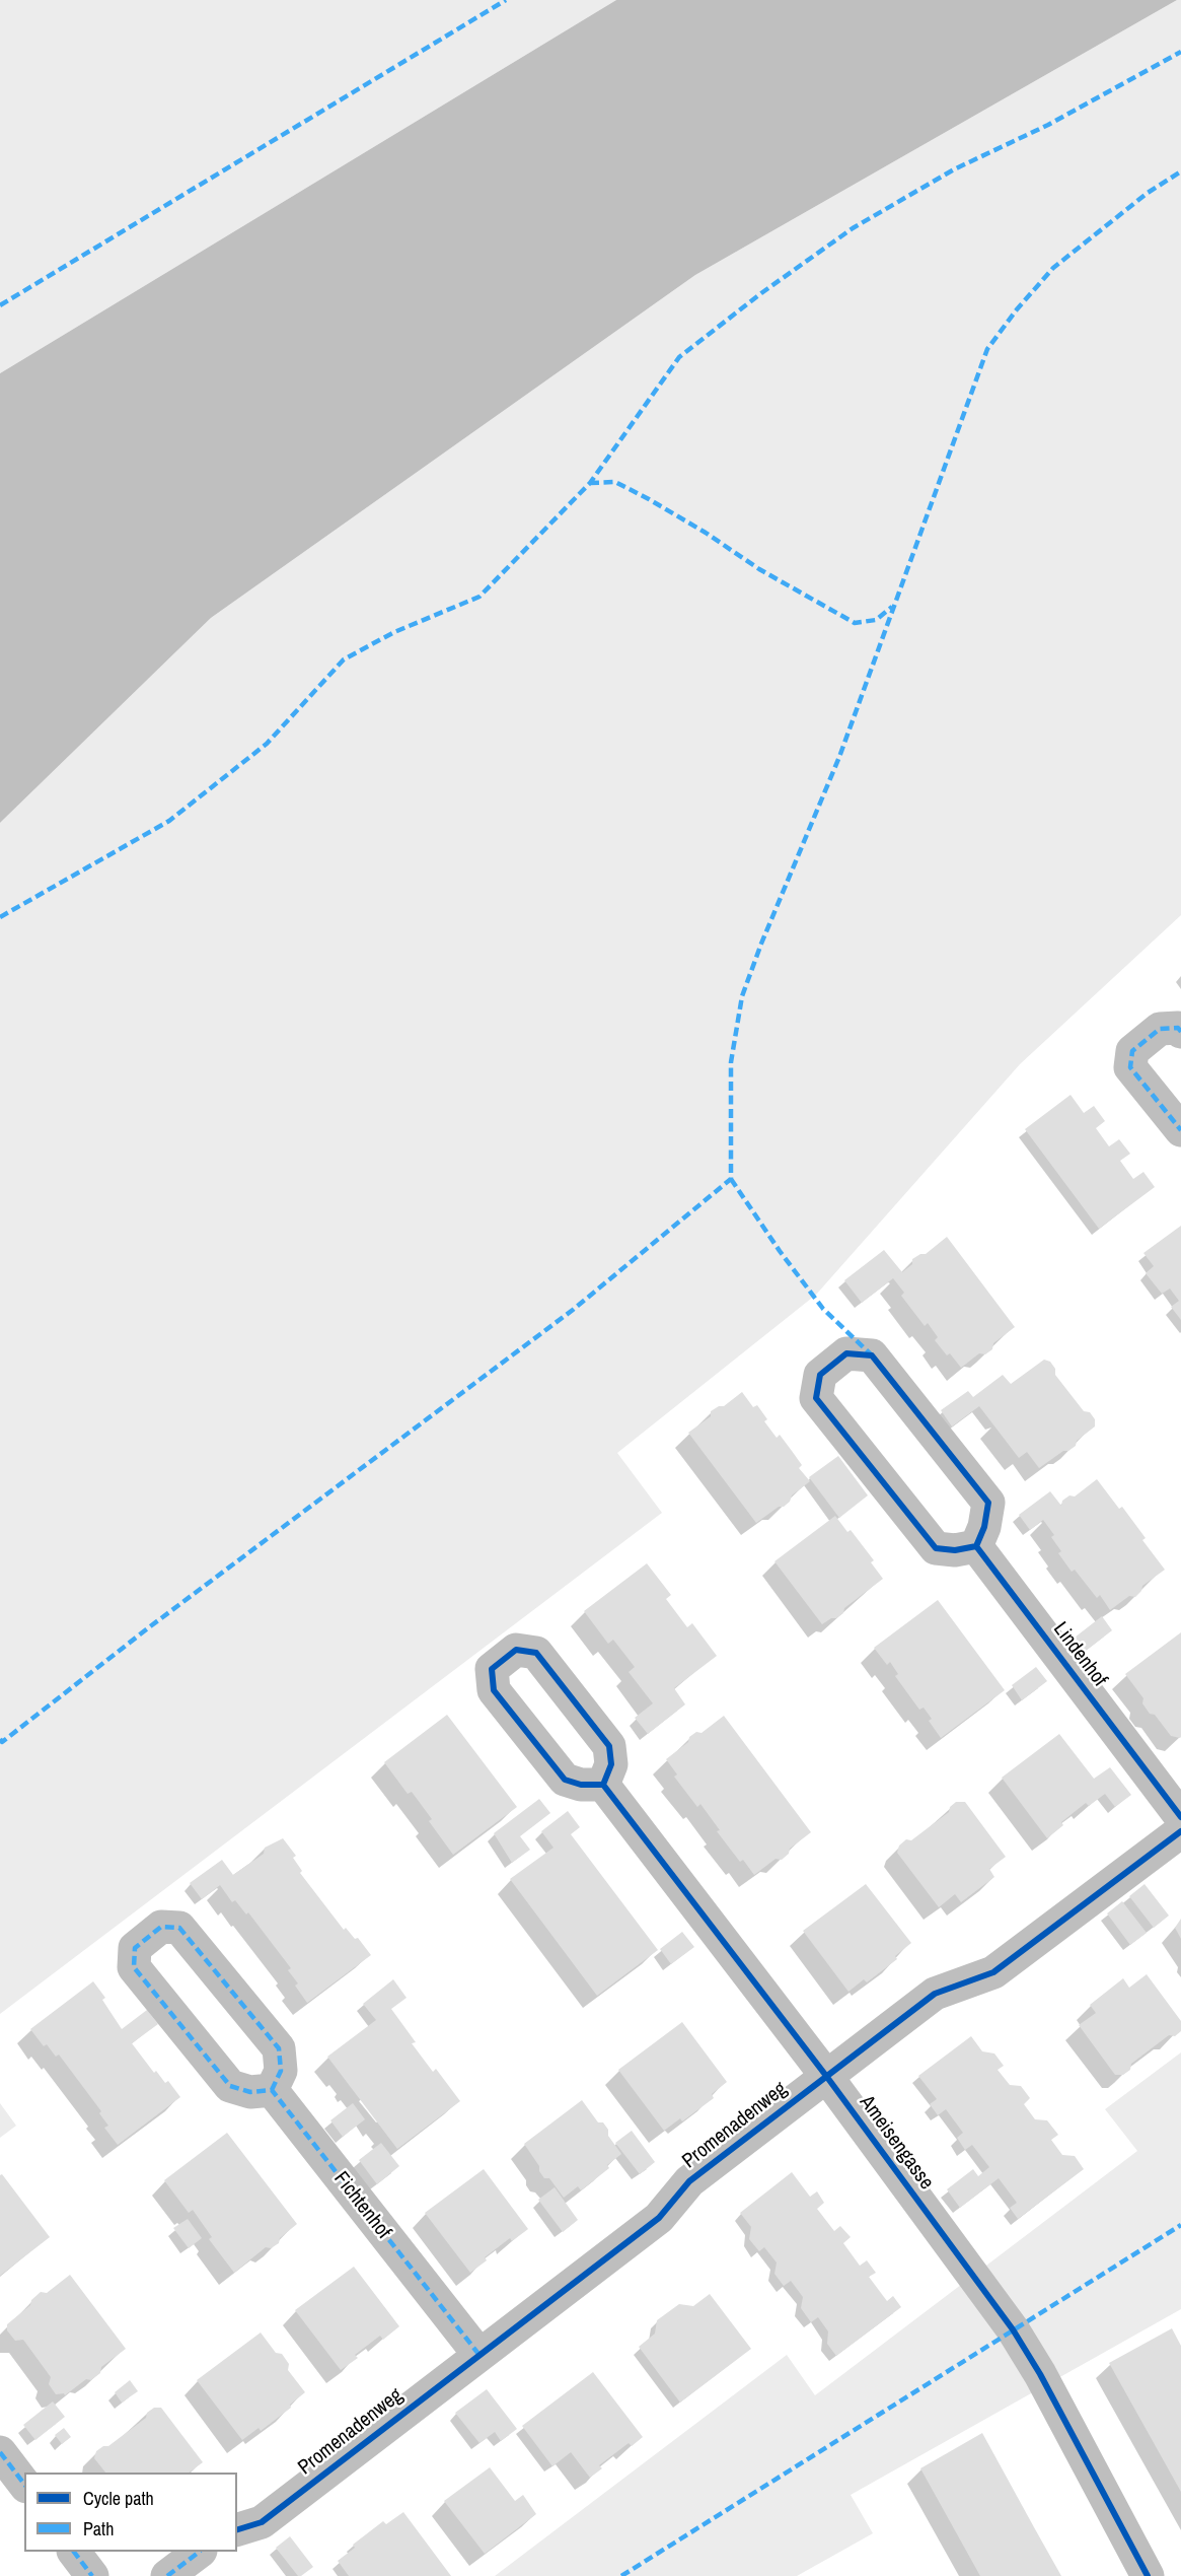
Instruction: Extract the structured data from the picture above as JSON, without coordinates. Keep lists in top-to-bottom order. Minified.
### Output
{"streets":{"street":["Lindenhof","Promenadenweg","Ameisengasse","Fichtenhof"]},"crossings":[["Promenadenweg","Ameisengasse"],["Promenadenweg","Fichtenhof"]],"legend":["Cycle path","Path"]}
